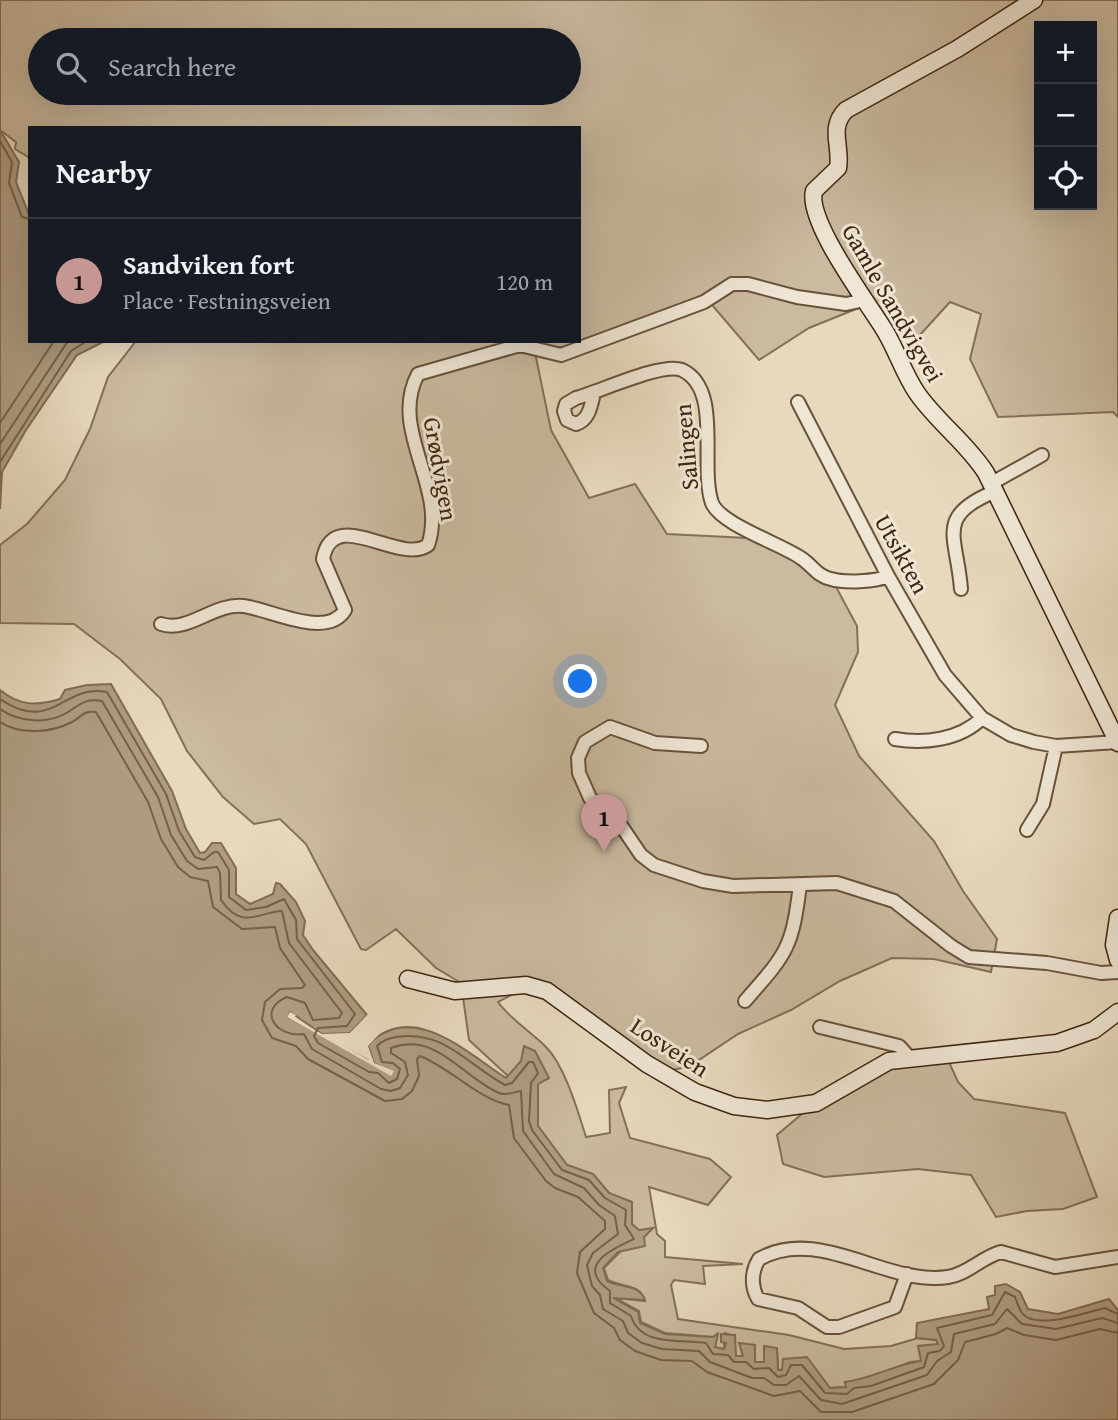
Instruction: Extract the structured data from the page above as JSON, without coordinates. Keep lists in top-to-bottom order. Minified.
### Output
{"streets":{"street":["Gamle Sandvigvei","Salingen","Grødvigen","Utsikten","Losveien"]},"crossings":[["Gamle Sandvigvei","Grødvigen"],["Gamle Sandvigvei","Utsikten"],["Salingen","Utsikten"]],"page":{"map_buttons":["+","−"],"search":"Search here","heading":"Nearby","list":[{"mark":"1","name":"Sandviken fort","note":"Place · Festningsveien","value":"120 m"}],"pins":"1"}}
